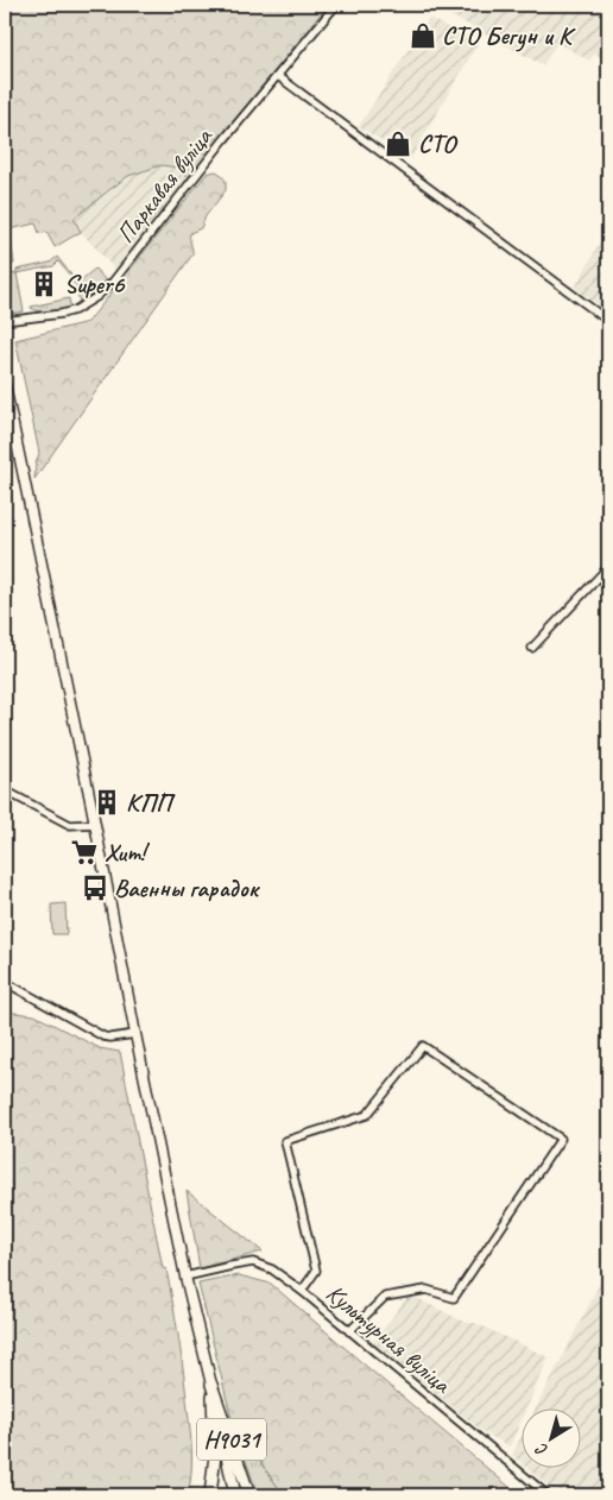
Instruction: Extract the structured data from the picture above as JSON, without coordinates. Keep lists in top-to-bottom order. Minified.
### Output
{"streets":{"highway":["Н9031"],"street":["Паркавая вуліца","Культурная вуліца"]},"crossings":[["Культурная вуліца","Н9031"]],"places":{"shop":["СТО Бегун и К","СТО"],"building":["Super6","КПП"],"supermarket":["Хит!"],"bus stop":["Ваенны гарадок"]},"north":"bottom left"}
